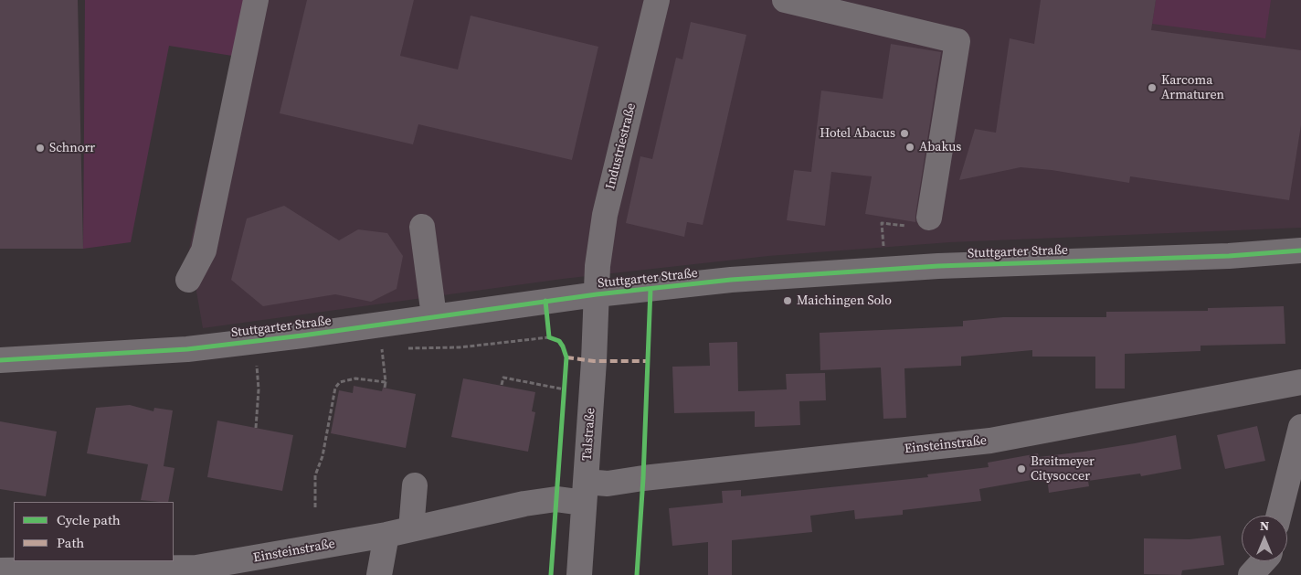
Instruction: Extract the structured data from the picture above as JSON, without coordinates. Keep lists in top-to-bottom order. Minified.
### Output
{"streets":{"street":["Industriestraße","Stuttgarter Straße","Talstraße","Einsteinstraße"]},"crossings":[["Industriestraße","Stuttgarter Straße"],["Industriestraße","Talstraße"],["Stuttgarter Straße","Talstraße"],["Talstraße","Einsteinstraße"]],"places":["Karcoma Armaturen","Hotel Abacus","Abakus","Schnorr","Maichingen Solo","Breitmeyer Citysoccer"],"legend":["Cycle path","Path"],"north":"top"}
